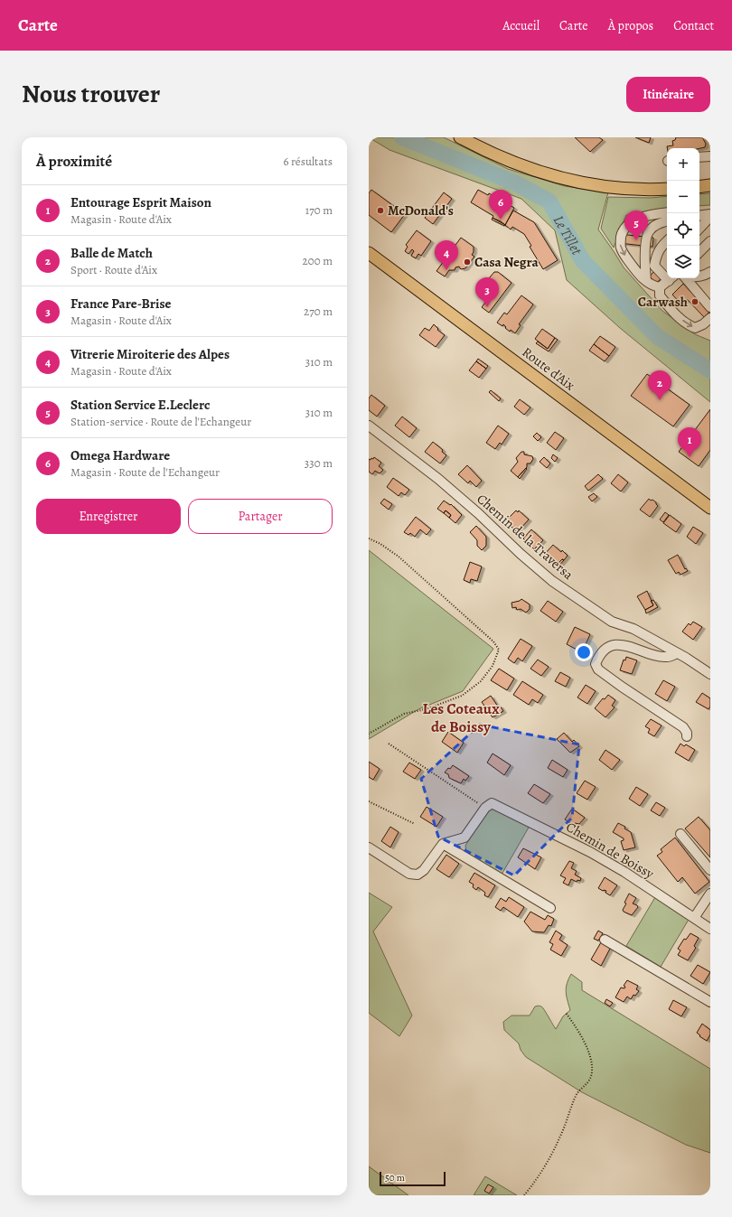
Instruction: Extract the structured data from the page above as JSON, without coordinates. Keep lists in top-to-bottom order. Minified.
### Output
{"streets":{"main road":["Route d'Aix"],"street":["Chemin de la Traversa","Chemin de Boissy"]},"districts":["Les Coteaux de Boissy"],"water":["Le Tillet"],"places":["McDonald's","Casa Negra","Carwash"],"scale_bar":"50 m","page":{"header":"Carte","nav":["Accueil","Carte","À propos","Contact"],"title":"Nous trouver","buttons":["Itinéraire",["Enregistrer","Partager"]],"heading":["À proximité","6 résultats"],"map_buttons":["+","−"],"list":[{"mark":"1","name":"Entourage Esprit Maison","note":"Magasin · Route d'Aix","value":"170 m"},{"mark":"2","name":"Balle de Match","note":"Sport · Route d'Aix","value":"200 m"},{"mark":"3","name":"France Pare-Brise","note":"Magasin · Route d'Aix","value":"270 m"},{"mark":"4","name":"Vitrerie Miroiterie des Alpes","note":"Magasin · Route d'Aix","value":"310 m"},{"mark":"5","name":"Station Service E.Leclerc","note":"Station-service · Route de l'Echangeur","value":"310 m"},{"mark":"6","name":"Omega Hardware","note":"Magasin · Route de l'Echangeur","value":"330 m"}],"pins":["6","5","4","3","2","1"],"scale":"50 m"}}
